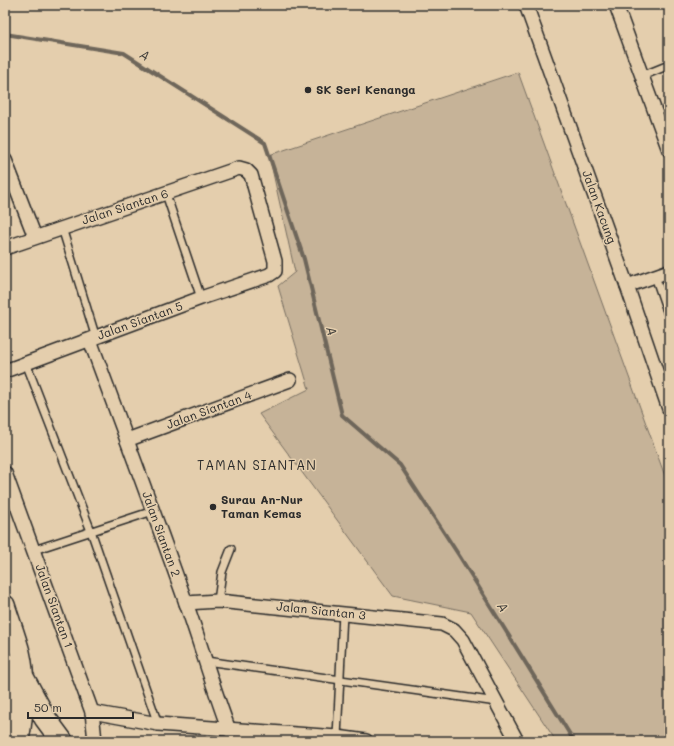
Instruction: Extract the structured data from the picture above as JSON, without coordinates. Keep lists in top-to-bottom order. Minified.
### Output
{"streets":{"street":["Jalan Siantan 6","Jalan Kacung","Jalan Siantan 5","Jalan Siantan 4","Jalan Siantan 2","Jalan Siantan 1","Jalan Siantan 3"]},"crossings":[["Jalan Siantan 6","Jalan Siantan 5"],["Jalan Siantan 5","Jalan Siantan 2"],["Jalan Siantan 4","Jalan Siantan 2"],["Jalan Siantan 2","Jalan Siantan 3"]],"districts":["TAMAN SIANTAN"],"water":["A"],"places":["SK Seri Kenanga","Surau An-Nur Taman Kemas"],"scale_bar":"50 m"}
